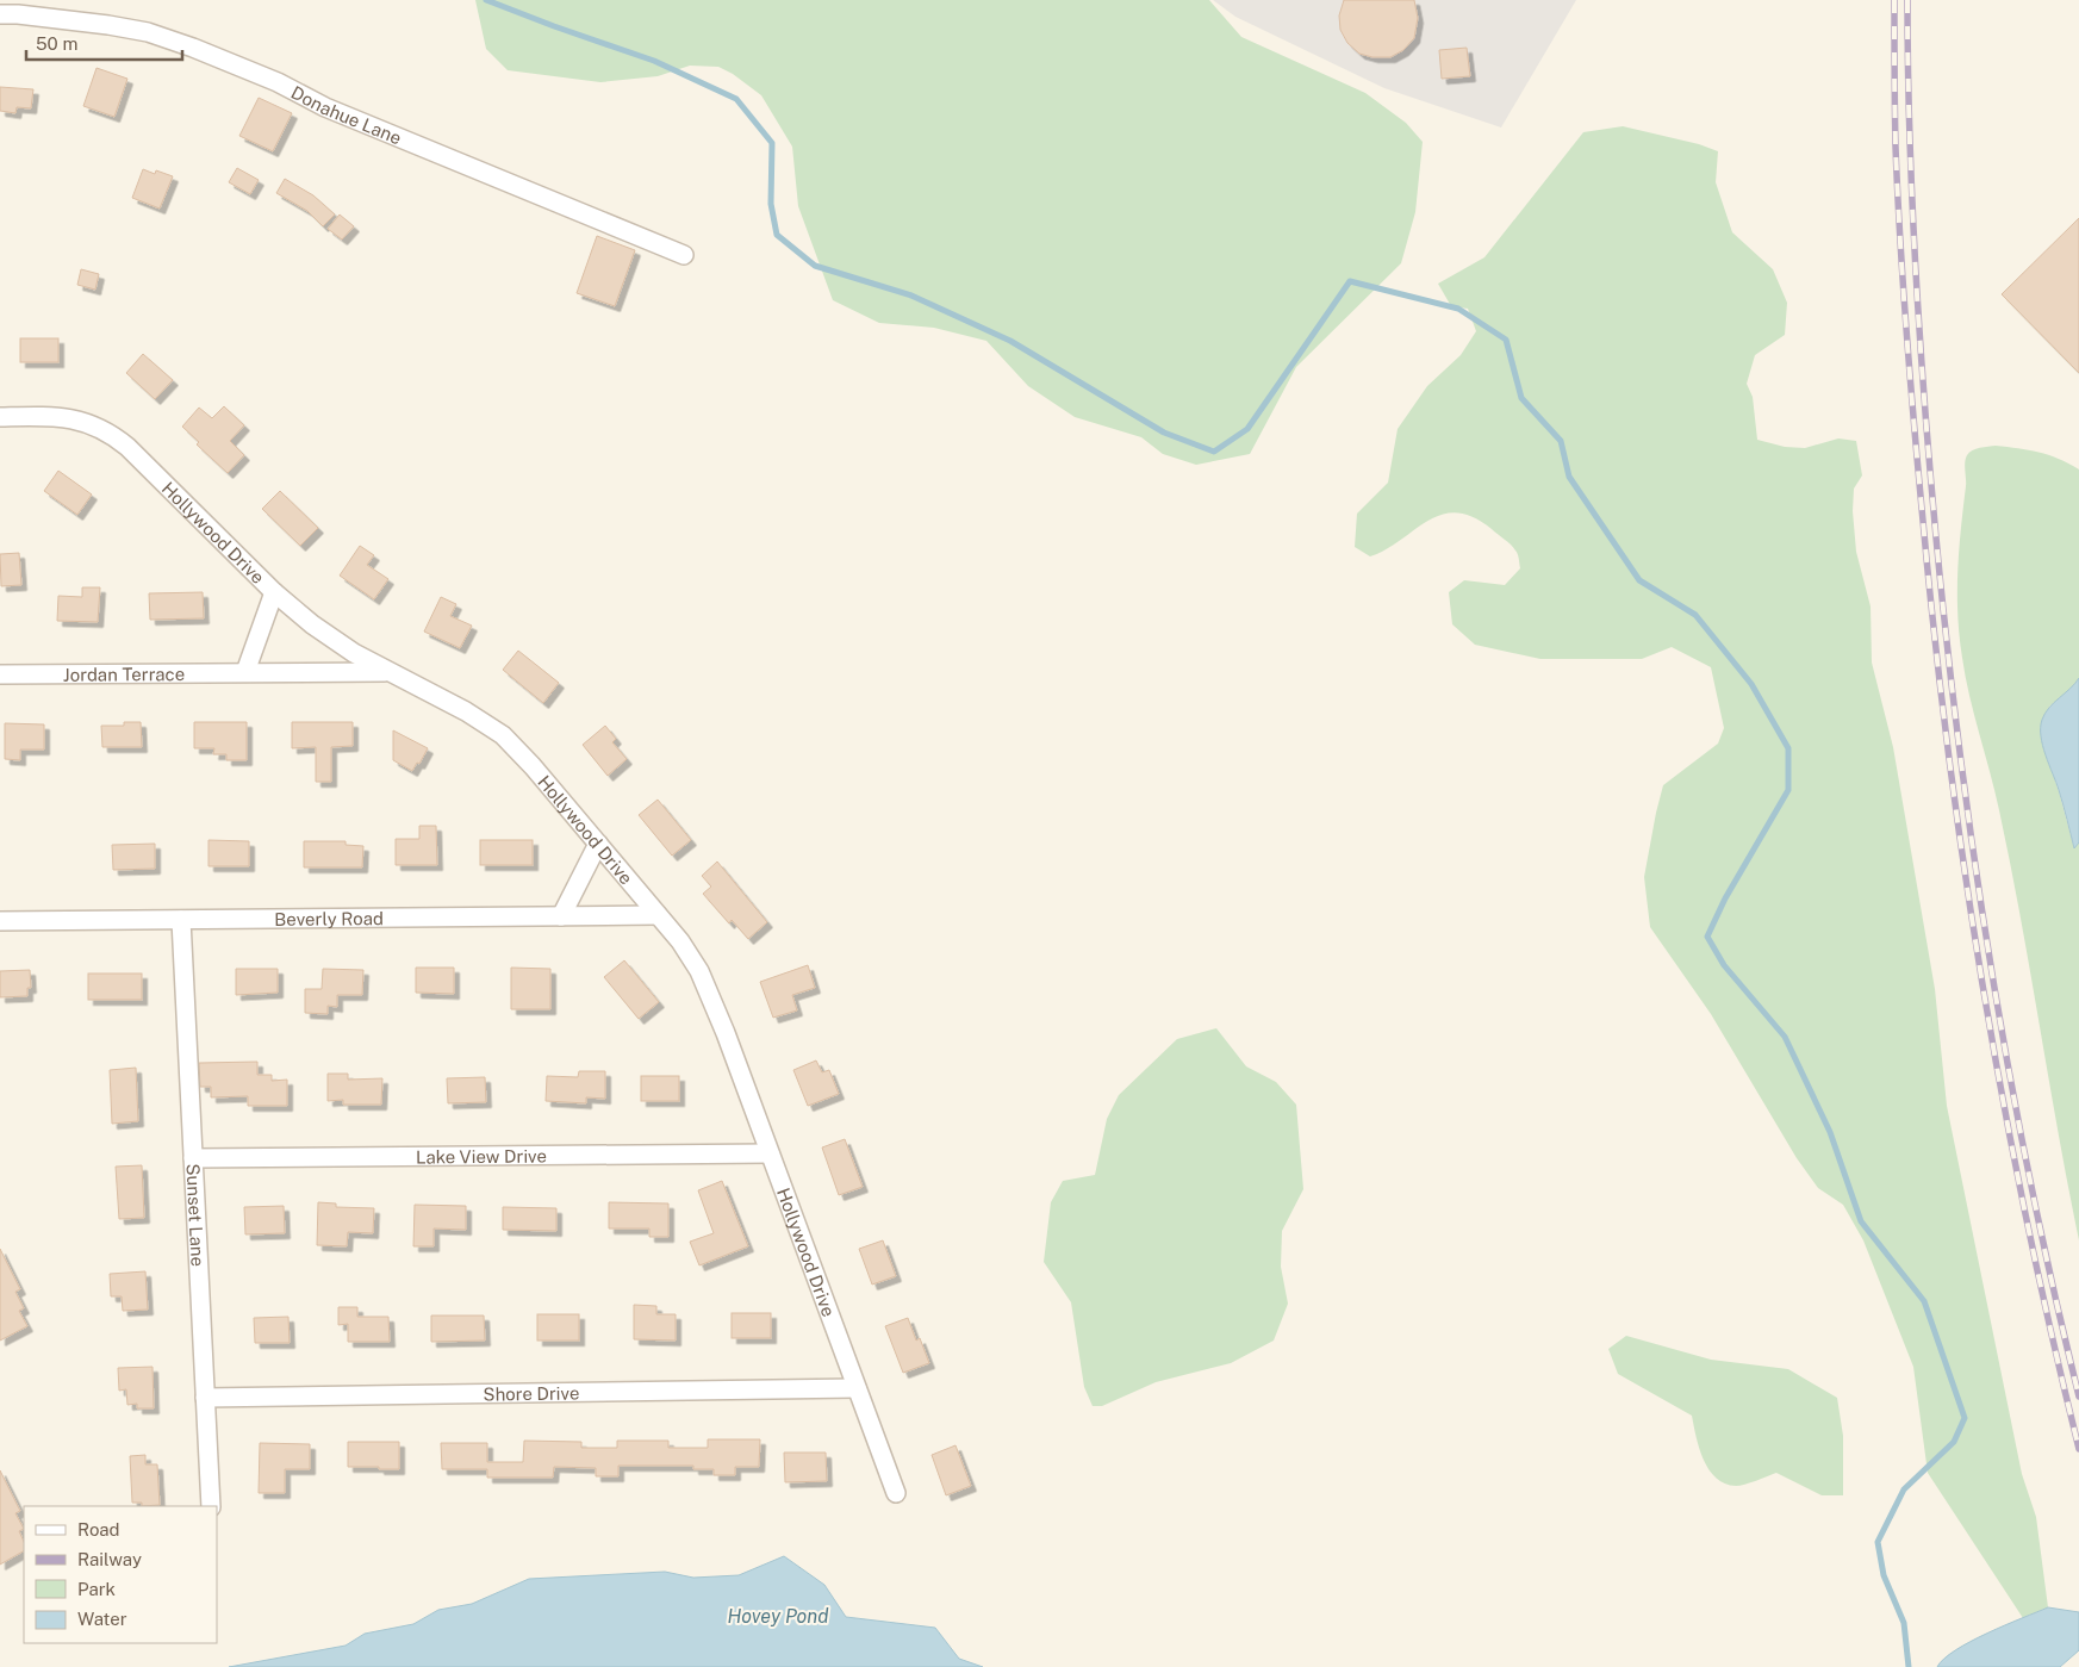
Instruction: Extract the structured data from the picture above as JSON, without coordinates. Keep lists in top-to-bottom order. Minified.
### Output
{"streets":{"street":["Donahue Lane","Hollywood Drive","Jordan Terrace","Beverly Road","Lake View Drive","Sunset Lane","Shore Drive"]},"crossings":[["Hollywood Drive","Jordan Terrace"],["Hollywood Drive","Beverly Road"],["Hollywood Drive","Lake View Drive"],["Hollywood Drive","Shore Drive"],["Beverly Road","Sunset Lane"],["Lake View Drive","Sunset Lane"],["Sunset Lane","Shore Drive"]],"water":["Hovey Pond"],"legend":["Road","Railway","Park","Water"],"scale_bar":"50 m"}
